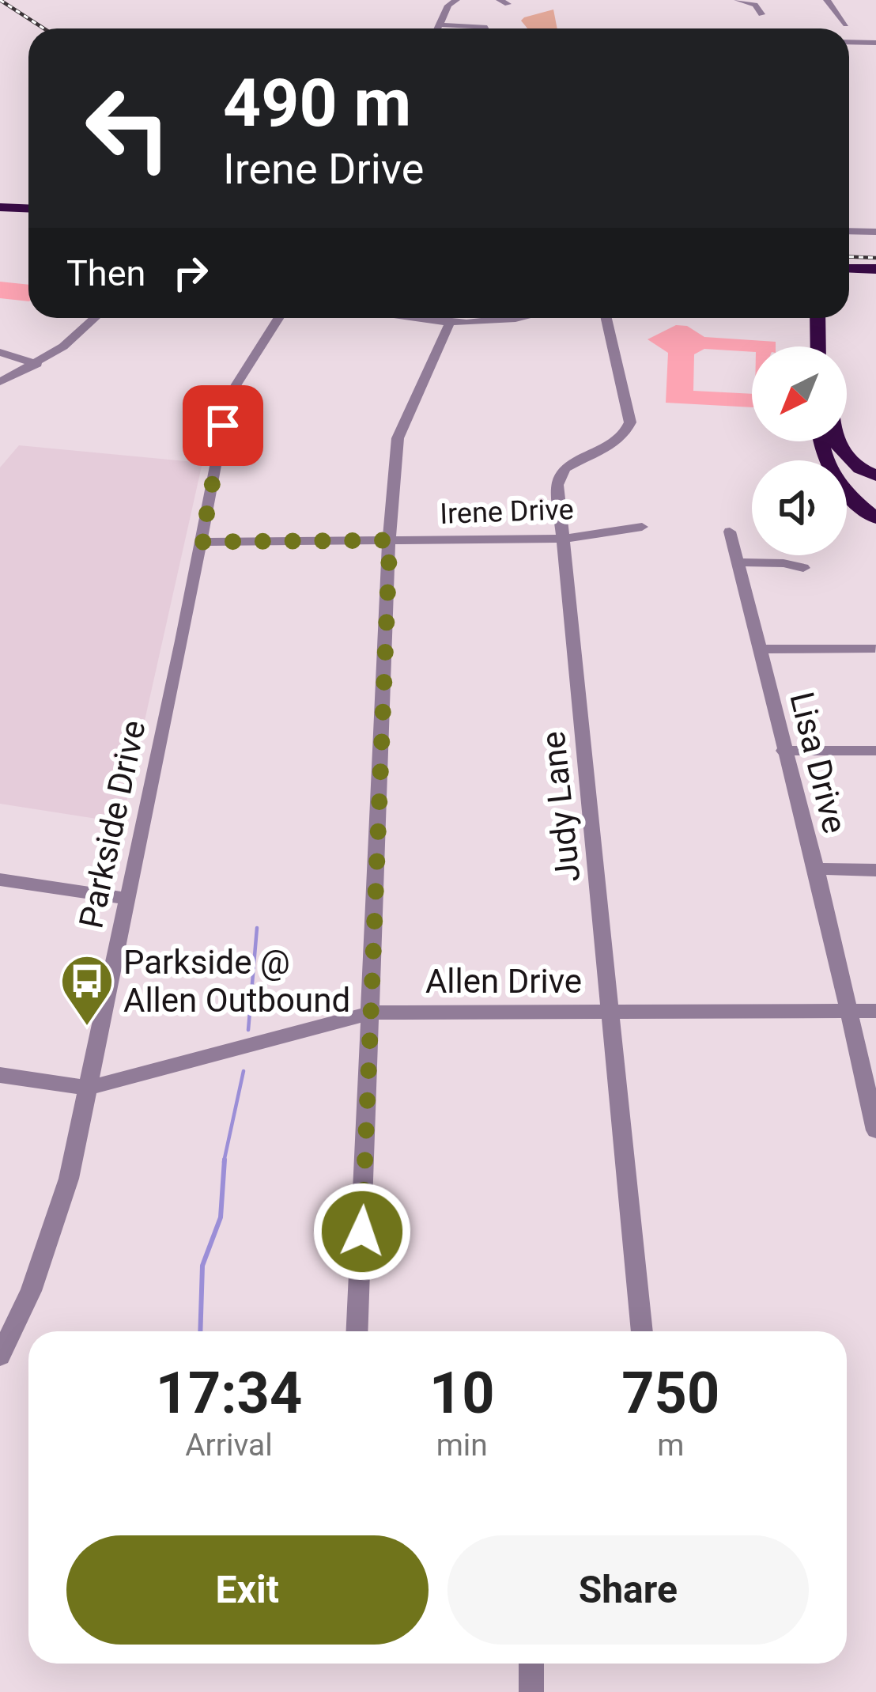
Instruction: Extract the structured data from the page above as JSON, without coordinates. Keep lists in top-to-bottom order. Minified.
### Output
{"streets":{"street":["Irene Drive","Lisa Drive","Judy Lane","Parkside Drive","Allen Drive"]},"crossings":[["Irene Drive","Judy Lane"],["Irene Drive","Parkside Drive"],["Lisa Drive","Allen Drive"],["Judy Lane","Allen Drive"],["Parkside Drive","Allen Drive"]],"places":{"bus stop":["Parkside @ Allen Outbound"]},"north":"bottom left","page":{"turn":["490 m","Irene Drive"],"then":"Then","eta":["17:34","Arrival","10","min","750","m"],"buttons":["Exit","Share"]}}
